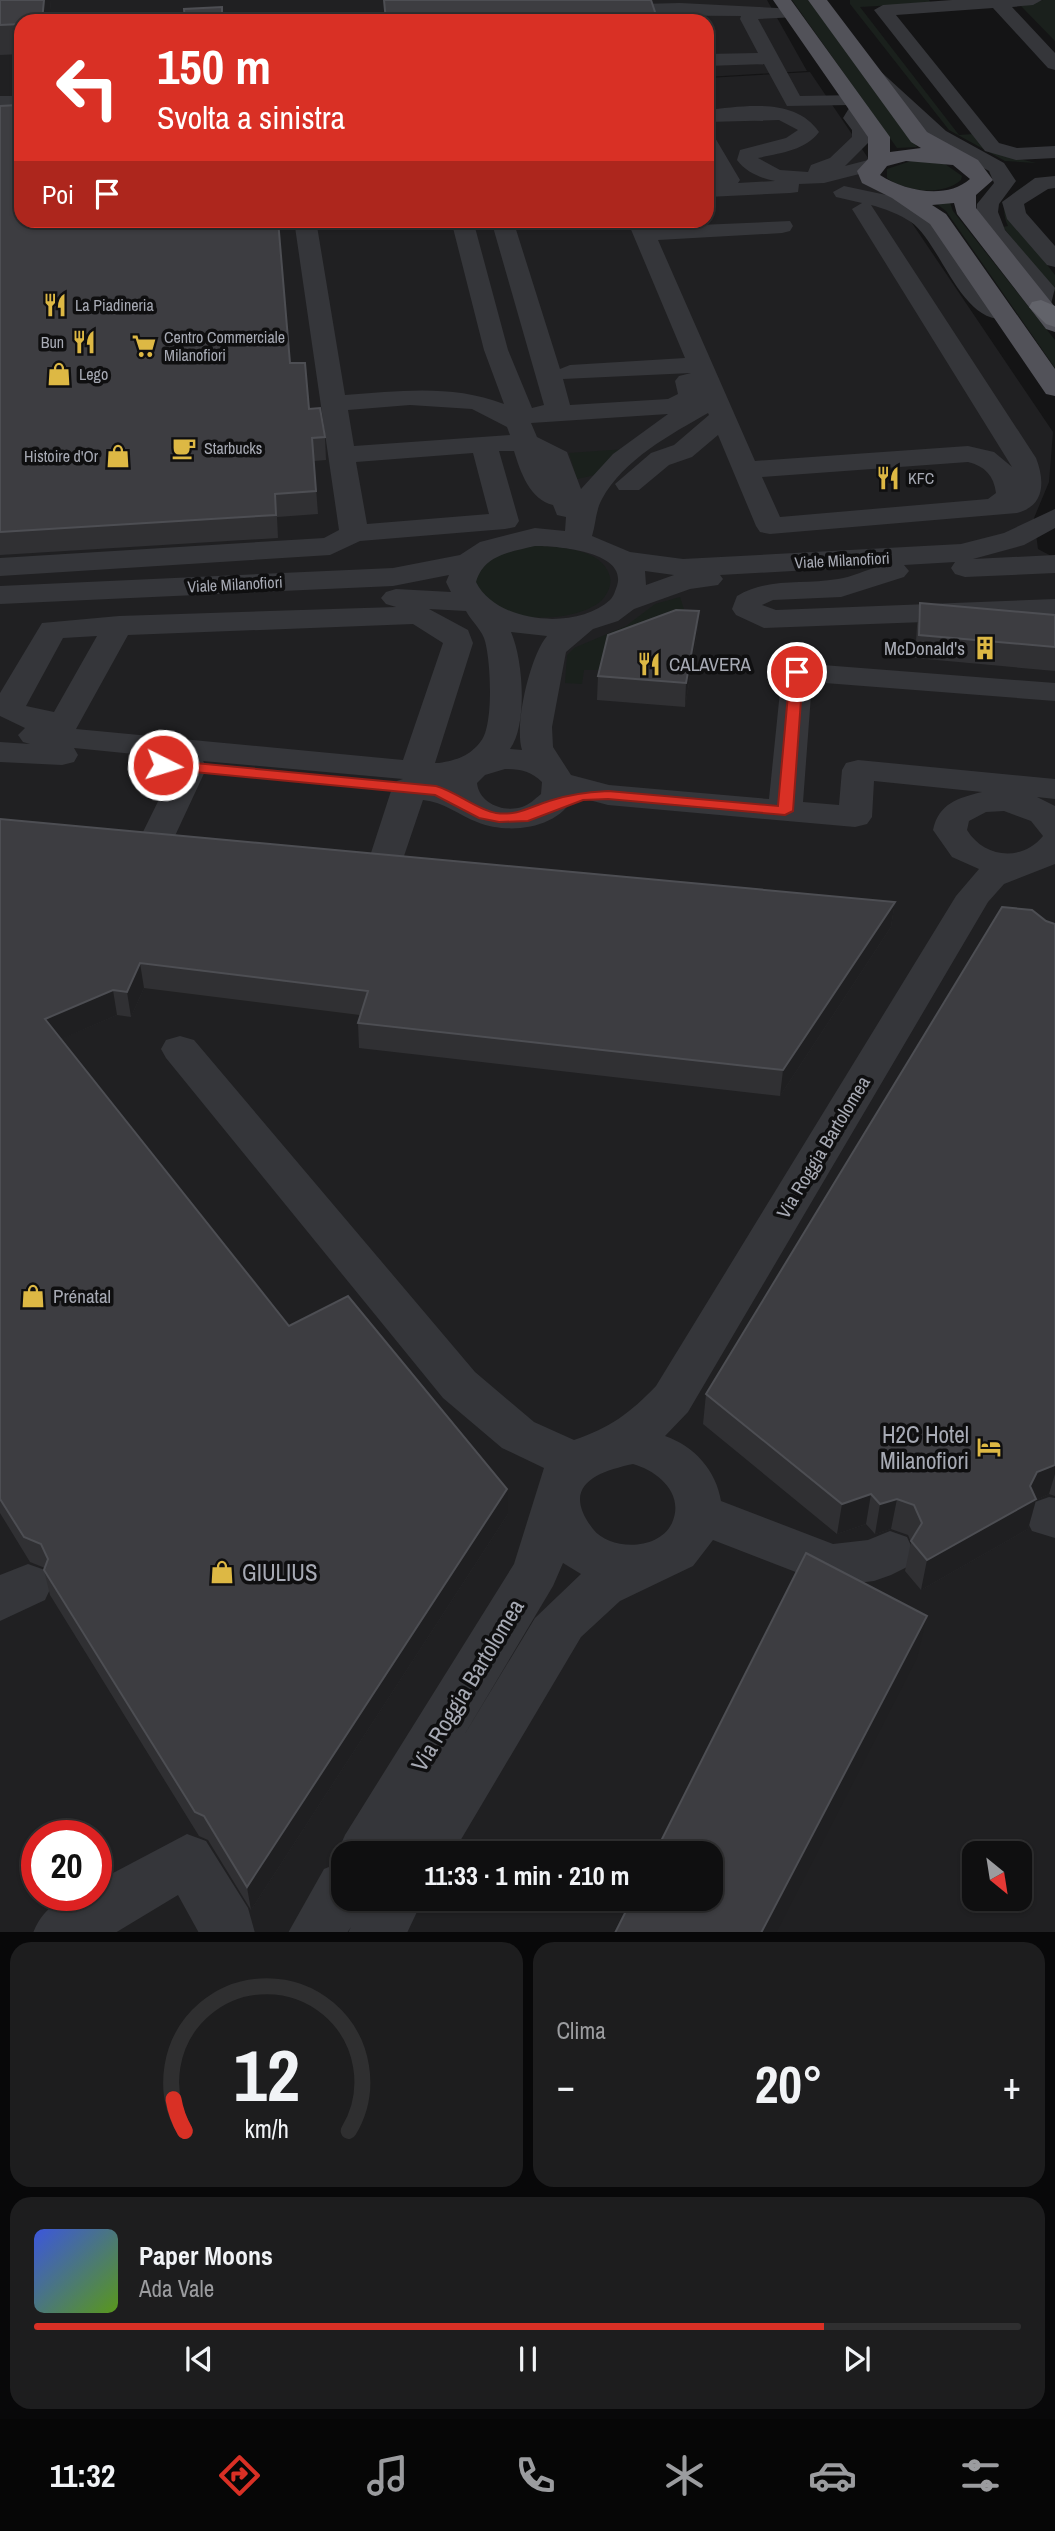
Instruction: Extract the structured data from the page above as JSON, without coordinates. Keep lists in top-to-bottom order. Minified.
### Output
{"streets":{"street":["Viale Milanofiori","Via Roggia Bartolomea"]},"places":{"restaurant":["La Piadineria","Bun","KFC","CALAVERA"],"supermarket":["Centro Commerciale Milanofiori"],"shop":["Lego","Histoire d'Or","Prénatal","GIULIUS"],"cafe":["Starbucks"],"building":["McDonald's"],"hotel":["H2C Hotel Milanofiori"]},"north":"bottom right","page":{"turn":["150 m","Svolta a sinistra"],"then":"Poi","limit":"20","trip":"11:33 · 1 min · 210 m","tile":"Clima","heat":["−","20°","+"],"song":["Paper Moons","Ada Vale"],"tabs":"11:32","gauge":["12","km/h"]}}
